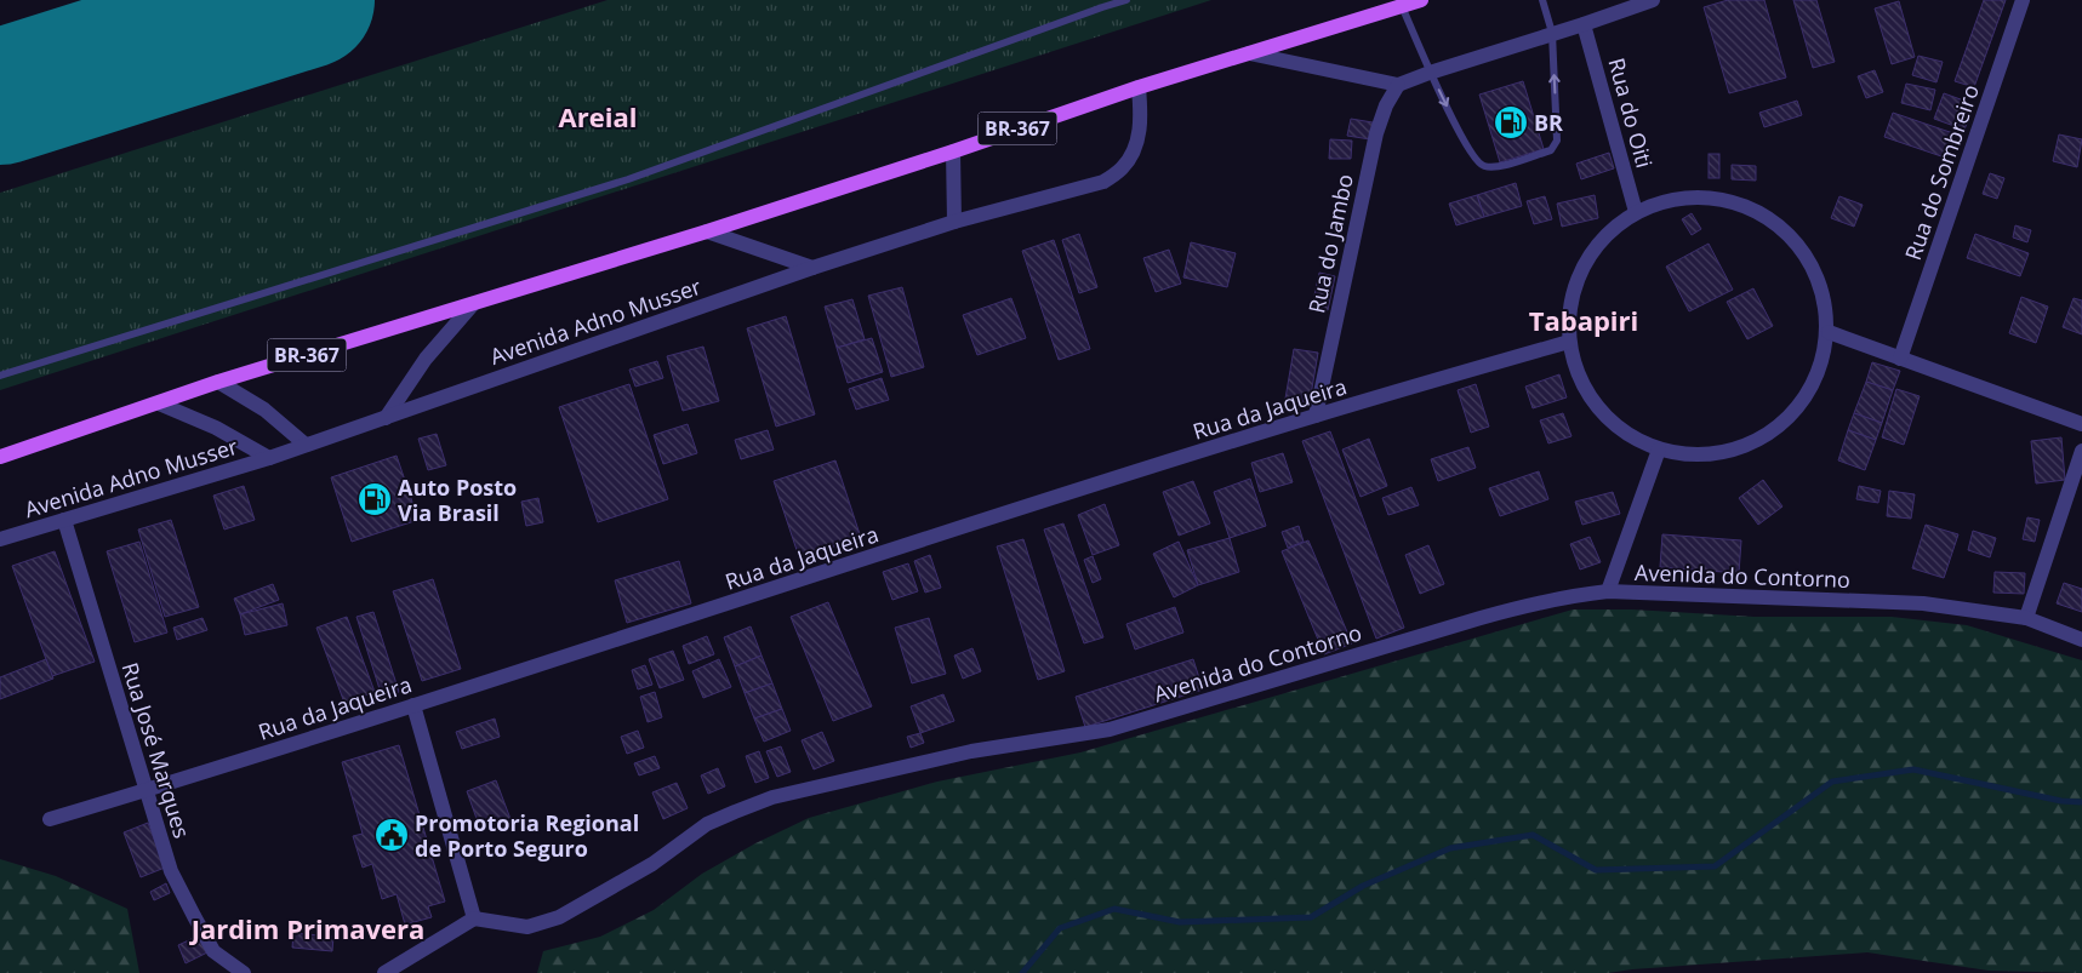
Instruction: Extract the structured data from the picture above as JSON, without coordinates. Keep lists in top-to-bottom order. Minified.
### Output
{"streets":{"main road":["BR-367"],"street":["Rua do Oiti","Rua do Sombreiro","Rua do Jambo","Avenida Adno Musser","Rua da Jaqueira","Avenida do Contorno","Rua José Marques"]},"crossings":[["BR-367","Avenida Adno Musser"],["Rua do Jambo","Rua da Jaqueira"],["Avenida Adno Musser","Rua José Marques"],["Rua da Jaqueira","Rua José Marques"]],"districts":["Areial","Tabapiri","Jardim Primavera"],"places":{"fuel station":["BR","Auto Posto Via Brasil"],"public building":["Promotoria Regional de Porto Seguro"]}}
